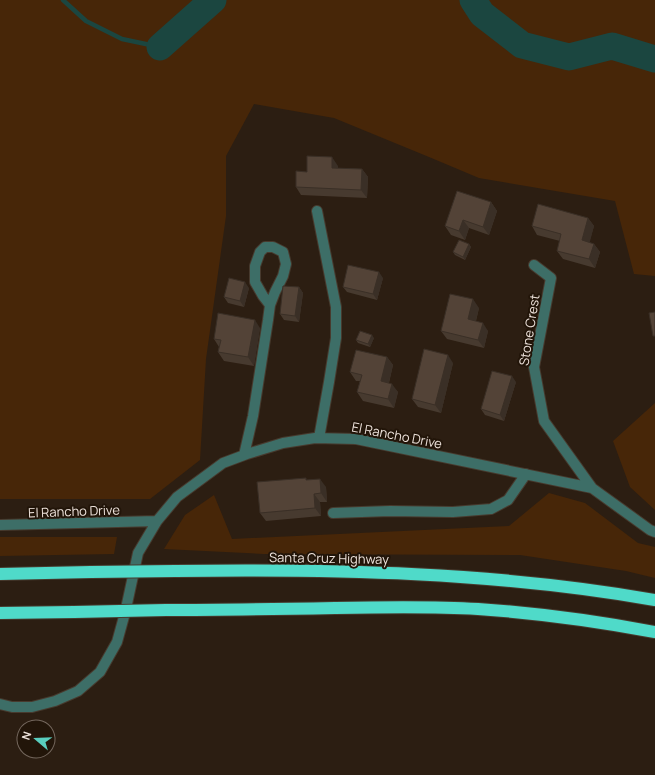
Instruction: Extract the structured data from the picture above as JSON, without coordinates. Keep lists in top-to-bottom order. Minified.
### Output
{"streets":{"highway":["Santa Cruz Highway"],"street":["Stone Crest","El Rancho Drive"]},"crossings":[["Stone Crest","El Rancho Drive"]],"north":"left"}
